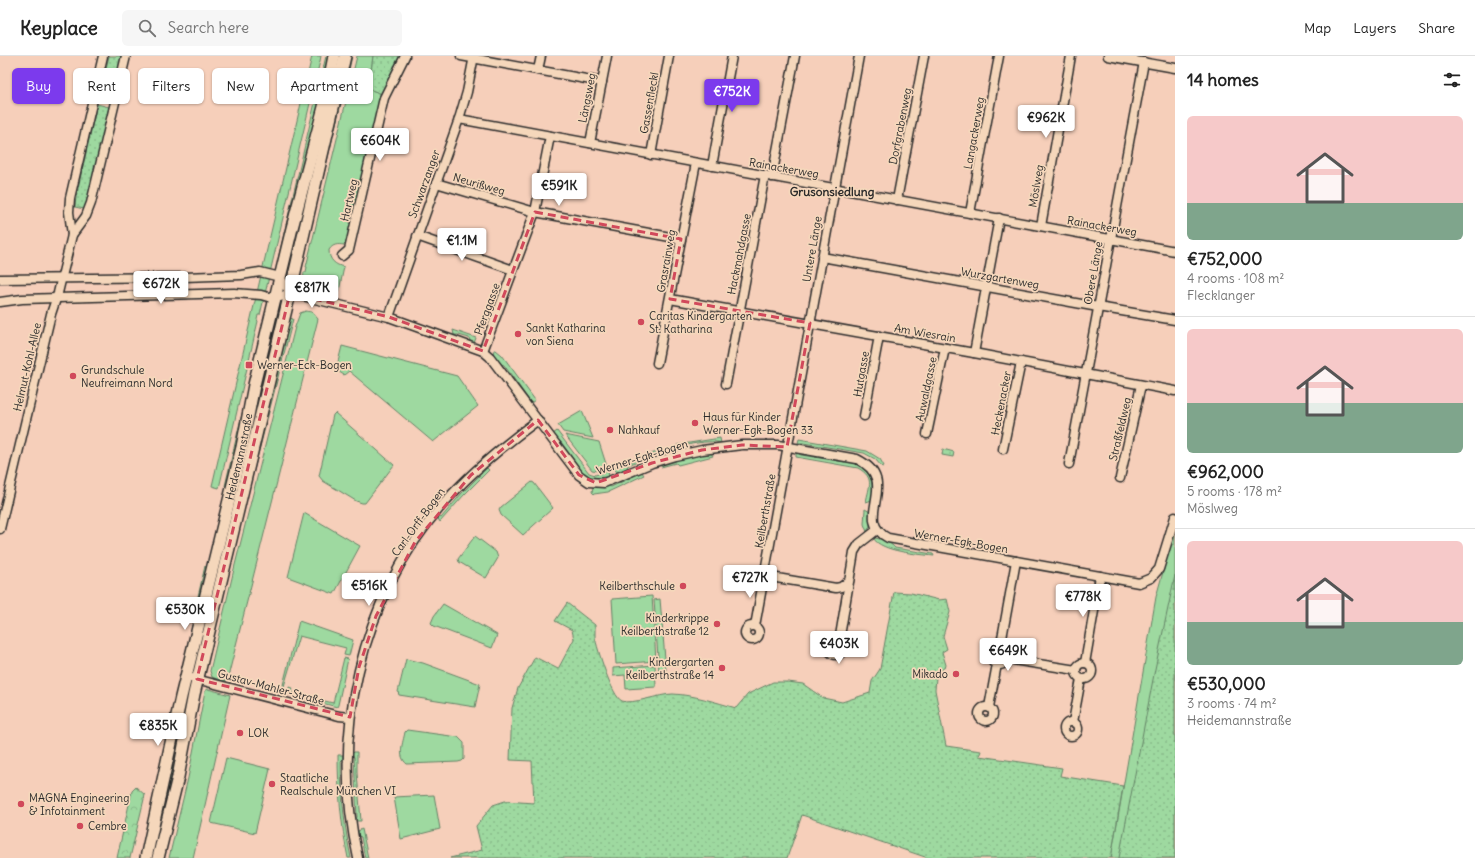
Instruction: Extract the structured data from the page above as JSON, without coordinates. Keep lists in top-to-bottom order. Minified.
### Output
{"streets":{"main road":["Heidemannstraße"],"street":["Längsweg","Gassenfleckl","Dorfgrabenweg","Langackerweg","Rainackerweg","Schwarzanger","Neurißweg","Möslweg","Hartweg","Untere Länge","Hackmahdgasse","Grasrainweg","Obere Länge","Wurzgartenweg","Pferggasse","Am Wiesrain","Helmut-Kohl-Allee","Hutgasse","Auwaldgasse","Heckenacker","Straßfeldweg","Werner-Egk-Bogen","Keilberthstraße","Carl-Orff-Bogen","Gustav-Mahler-Straße"]},"crossings":[["Längsweg","Rainackerweg"],["Gassenfleckl","Rainackerweg"],["Dorfgrabenweg","Rainackerweg"],["Langackerweg","Rainackerweg"],["Rainackerweg","Schwarzanger"],["Rainackerweg","Möslweg"],["Rainackerweg","Untere Länge"],["Rainackerweg","Hackmahdgasse"],["Rainackerweg","Grasrainweg"],["Rainackerweg","Obere Länge"],["Rainackerweg","Pferggasse"],["Schwarzanger","Neurißweg"],["Schwarzanger","Werner-Egk-Bogen"],["Neurißweg","Grasrainweg"],["Neurißweg","Pferggasse"],["Untere Länge","Wurzgartenweg"],["Untere Länge","Am Wiesrain"],["Untere Länge","Werner-Egk-Bogen"],["Untere Länge","Keilberthstraße"],["Hackmahdgasse","Am Wiesrain"],["Grasrainweg","Am Wiesrain"],["Obere Länge","Wurzgartenweg"],["Obere Länge","Am Wiesrain"],["Pferggasse","Werner-Egk-Bogen"],["Am Wiesrain","Hutgasse"],["Am Wiesrain","Auwaldgasse"],["Am Wiesrain","Heckenacker"],["Am Wiesrain","Straßfeldweg"],["Heidemannstraße","Werner-Egk-Bogen"],["Heidemannstraße","Gustav-Mahler-Straße"],["Werner-Egk-Bogen","Keilberthstraße"],["Werner-Egk-Bogen","Carl-Orff-Bogen"],["Carl-Orff-Bogen","Gustav-Mahler-Straße"]],"districts":["Grusonsiedlung"],"places":{"other":["Caritas Kindergarten St. Katharina","Sankt Katharina von Siena","Grundschule Neufreimann Nord","Haus für Kinder Werner-Egk-Bogen 33","Nahkauf","Keilberthschule","Kinderkrippe Keilberthstraße 12","Kindergarten Keilberthstraße 14","Mikado","LOK","Staatliche Realschule München VI","MAGNA Engineering & Infotainment","Cembre"],"transit":["Werner-Eck-Bogen"]},"page":{"header":"Keyplace","search":"Search here","nav":["Map","Layers","Share"],"heading":"14 homes","chip":["Buy","Rent","Filters","New","Apartment"],"price":["€752K","€962K","€604K","€591K","€1.1M","€672K","€817K","€727K","€516K","€778K","€530K","€403K","€649K","€835K"],"list":[{"name":"€752,000","note":"4 rooms · 108 m² · Flecklanger"},{"name":"€962,000","note":"5 rooms · 178 m² · Möslweg"},{"name":"€530,000","note":"3 rooms · 74 m² · Heidemannstraße"}]}}
